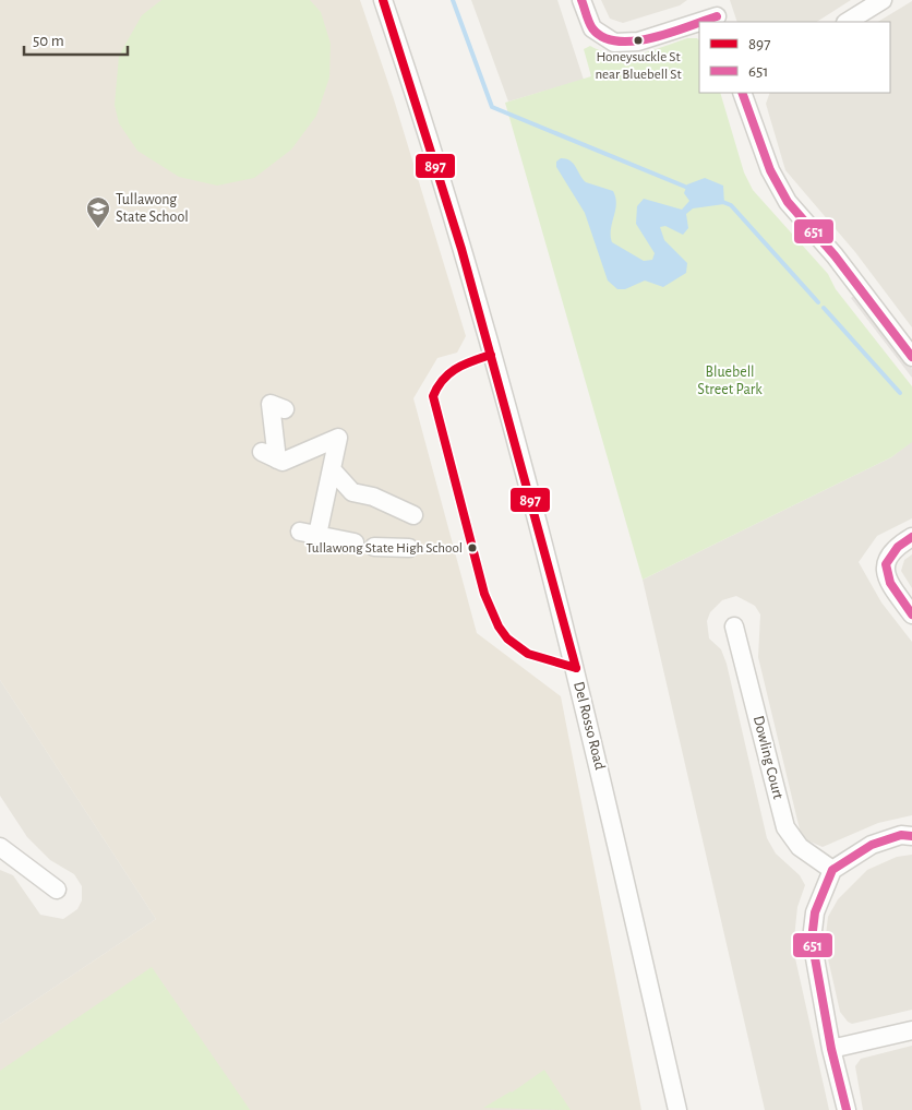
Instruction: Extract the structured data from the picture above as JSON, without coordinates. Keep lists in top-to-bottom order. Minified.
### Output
{"streets":{"street":["Del Rosso Road","Dowling Court"]},"parks":["Bluebell Street Park"],"places":{"other":["Honeysuckle St near Bluebell St","Tullawong State High School"],"school or university":["Tullawong State School"]},"lines":["transit line 897","transit line 651"],"legend":["897","651"],"scale_bar":"50 m"}
